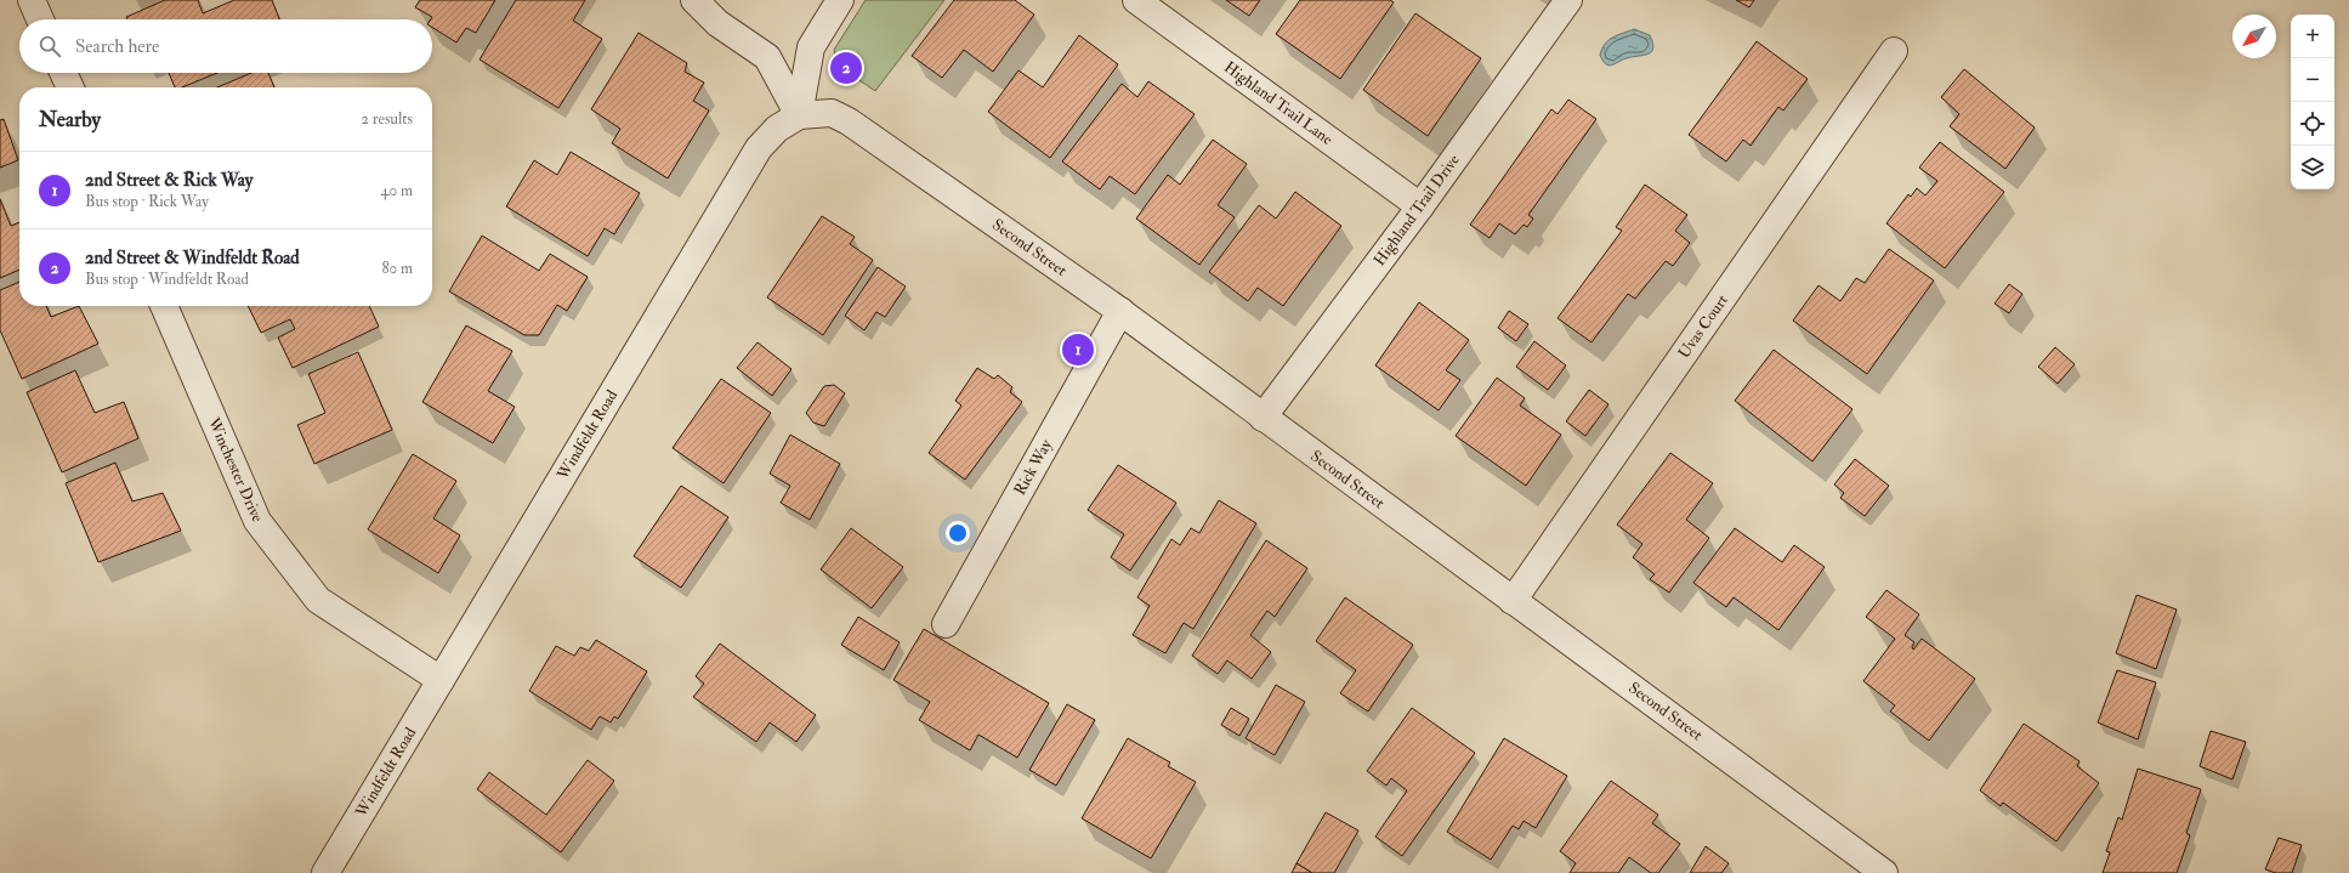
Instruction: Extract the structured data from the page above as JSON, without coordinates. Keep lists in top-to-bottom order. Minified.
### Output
{"streets":{"street":["Highland Trail Lane","Highland Trail Drive","Second Street","Uvas Court","Windfeldt Road","Rick Way","Winchester Drive"]},"crossings":[["Highland Trail Lane","Highland Trail Drive"],["Highland Trail Drive","Second Street"],["Second Street","Uvas Court"],["Second Street","Windfeldt Road"],["Second Street","Rick Way"],["Windfeldt Road","Winchester Drive"]],"north":"bottom left","page":{"map_buttons":["+","−"],"search":"Search here","pins":["2","1"],"heading":["Nearby","2 results"],"list":[{"mark":"1","name":"2nd Street & Rick Way","note":"Bus stop · Rick Way","value":"40 m"},{"mark":"2","name":"2nd Street & Windfeldt Road","note":"Bus stop · Windfeldt Road","value":"80 m"}]}}
